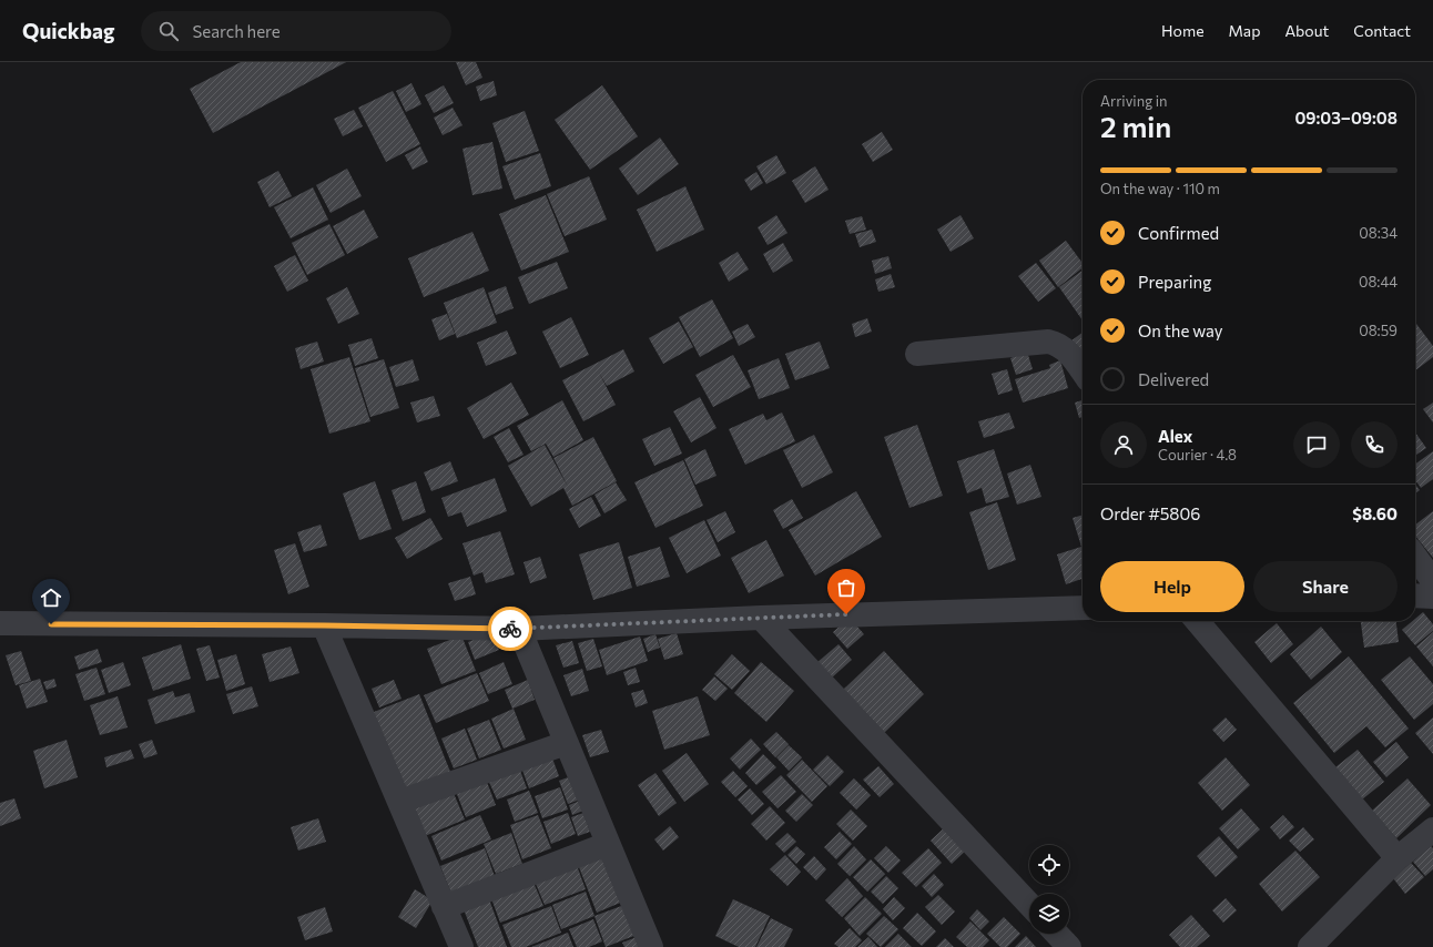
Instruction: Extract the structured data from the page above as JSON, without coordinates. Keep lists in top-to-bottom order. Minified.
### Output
{"page":{"header":"Quickbag","search":"Search here","nav":["Home","Map","About","Contact"],"heading":["2 min","Arriving in","09:03–09:08"],"panel":["Alex","Courier · 4.8","Order #5806","$8.60"],"bar":"On the way · 110 m","list":[["Confirmed","08:34"],["Preparing","08:44"],["On the way","08:59"],"Delivered"],"buttons":["Help","Share"]}}
